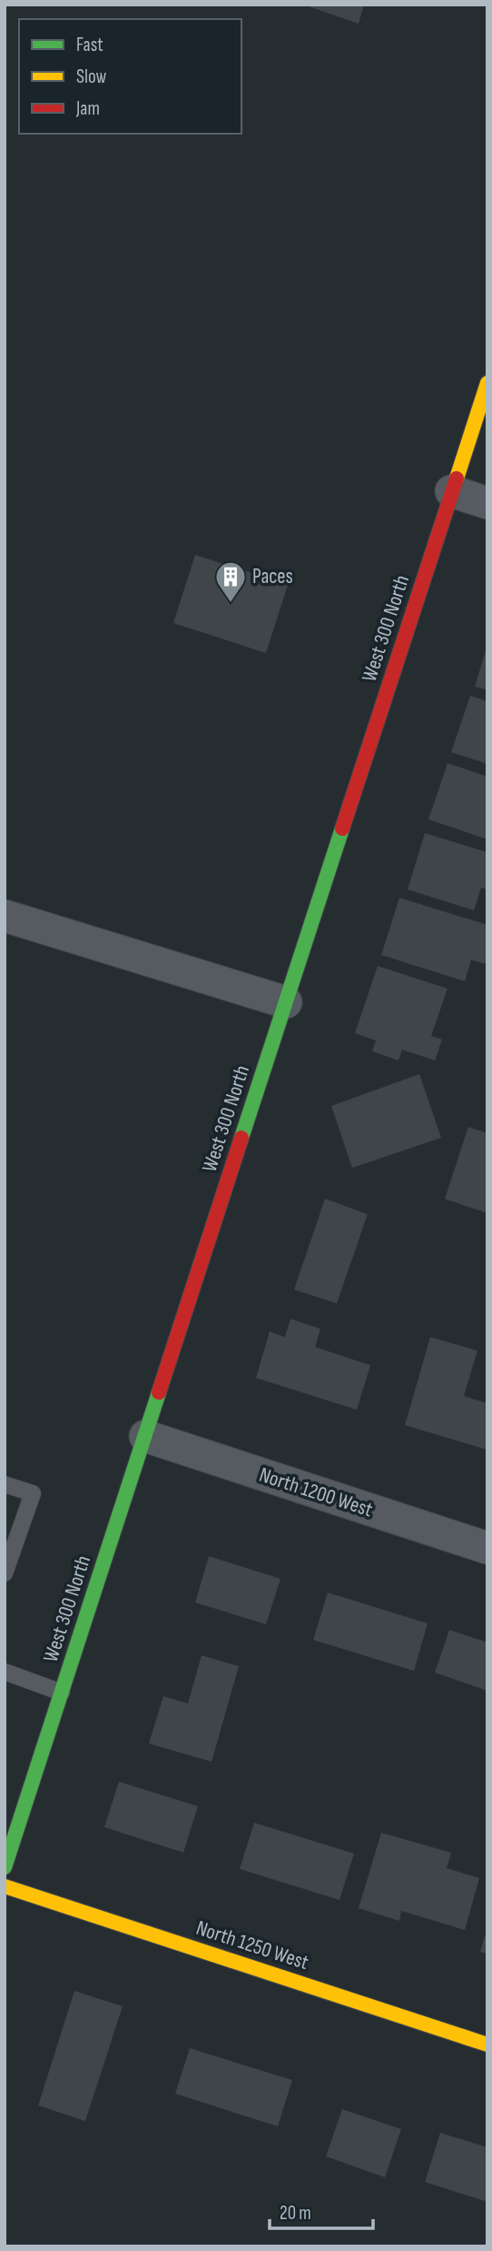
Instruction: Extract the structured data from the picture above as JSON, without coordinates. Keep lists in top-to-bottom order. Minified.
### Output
{"streets":{"main road":["West 300 North","North 1250 West"],"street":["North 1200 West"]},"crossings":[["West 300 North","North 1200 West"]],"places":{"building":["Paces"]},"legend":["Fast","Slow","Jam"],"scale_bar":"20 m"}
